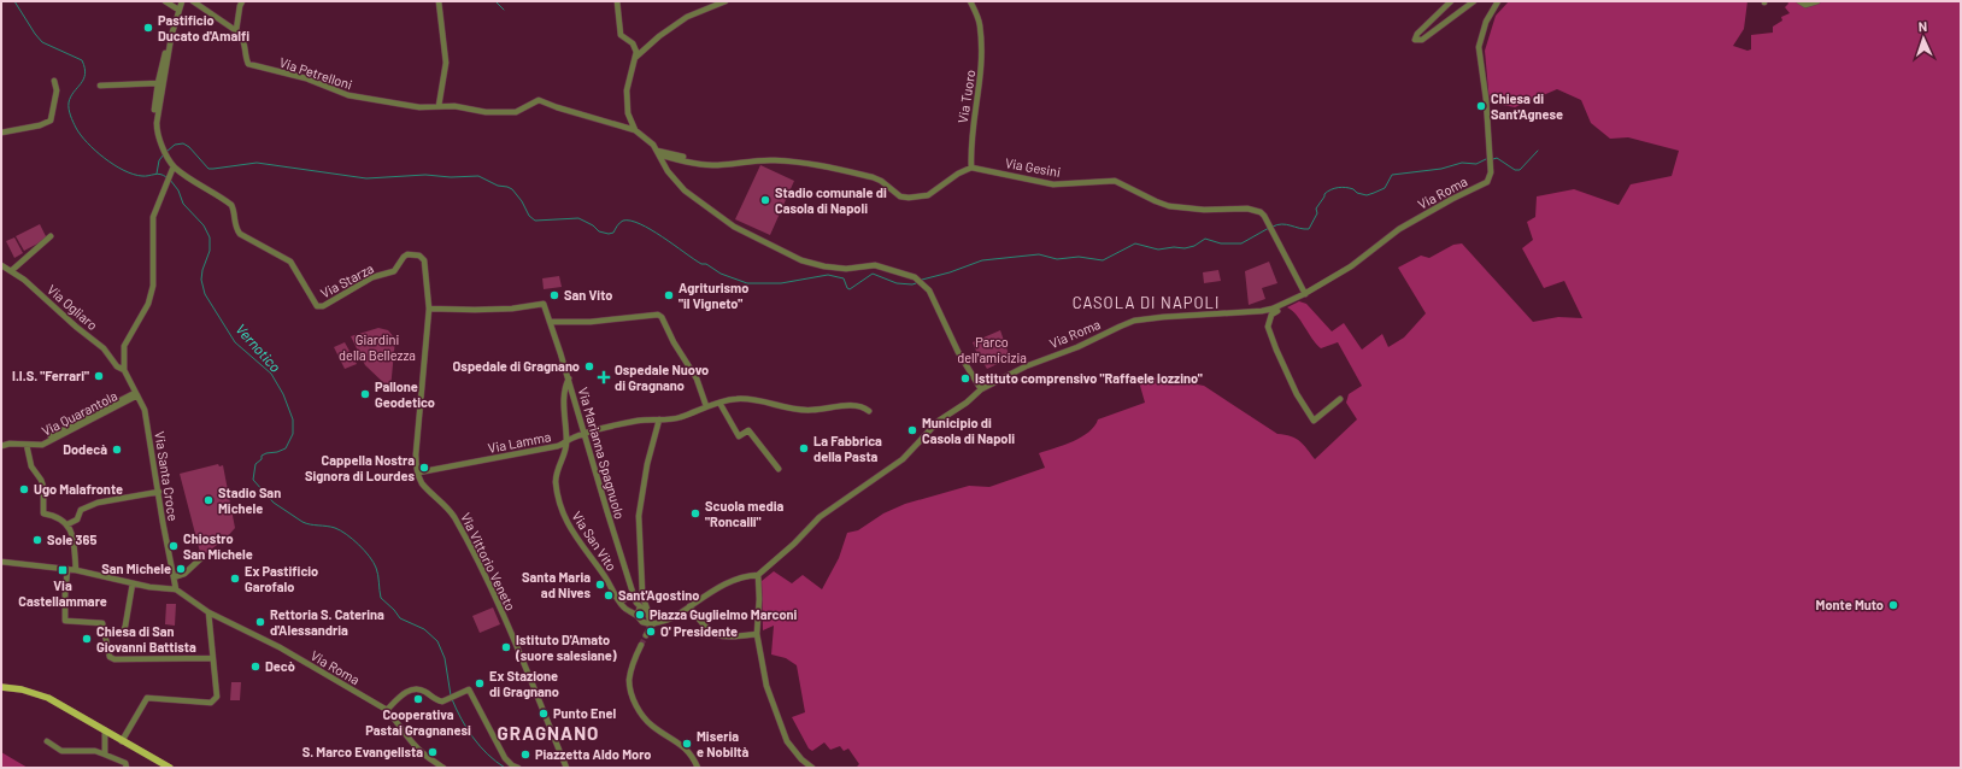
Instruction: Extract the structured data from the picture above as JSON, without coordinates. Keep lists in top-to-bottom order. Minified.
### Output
{"streets":{"street":["Via Petrelloni","Via Tuoro","Via Gesini","Via Roma","Via Starza","Via Ogliaro","Via Quarantola","Via Lamma","Via Marianna Spagnuolo","Via Santa Croce","Via San Vito","Via Vittorio Veneto"]},"crossings":[["Via Tuoro","Via Gesini"],["Via Gesini","Via Roma"],["Via Roma","Via Santa Croce"],["Via Starza","Via Vittorio Veneto"],["Via Ogliaro","Via Santa Croce"],["Via Quarantola","Via Santa Croce"],["Via Lamma","Via Marianna Spagnuolo"],["Via Lamma","Via San Vito"],["Via Lamma","Via Vittorio Veneto"],["Via Marianna Spagnuolo","Via San Vito"]],"districts":["CASOLA DI NAPOLI","GRAGNANO"],"water":["Vernotico"],"parks":["Giardini della Bellezza","Parco dell'amicizia"],"places":{"other":["Pastificio Ducato d'Amalfi","Chiesa di Sant'Agnese","Stadio comunale di Casola di Napoli","San Vito","Agriturismo \"il Vigneto\"","Ospedale di Gragnano","I.I.S. \"Ferrari\"","Istituto comprensivo \"Raffaele Iozzino\"","Pallone Geodetico","Municipio di Casola di Napoli","La Fabbrica della Pasta","Dodecà","Cappella Nostra Signora di Lourdes","Ugo Malafronte","Stadio San Michele","Scuola media \"Roncalli\"","Sole 365","Chiostro San Michele","San Michele","Ex Pastificio Garofalo","Santa Maria ad Nives","Sant'Agostino","Monte Muto","Piazza Guglielmo Marconi","Rettoria S. Caterina d'Alessandria","O' Presidente","Chiesa di San Giovanni Battista","Istituto D'Amato (suore salesiane)","Decò","Ex Stazione di Gragnano","Cooperativa Pastai Gragnanesi","Punto Enel","Miseria e Nobiltà","S. Marco Evangelista","Piazzetta Aldo Moro"],"health":["Ospedale Nuovo di Gragnano"],"transit":["Via Castellammare"]},"north":"top"}
